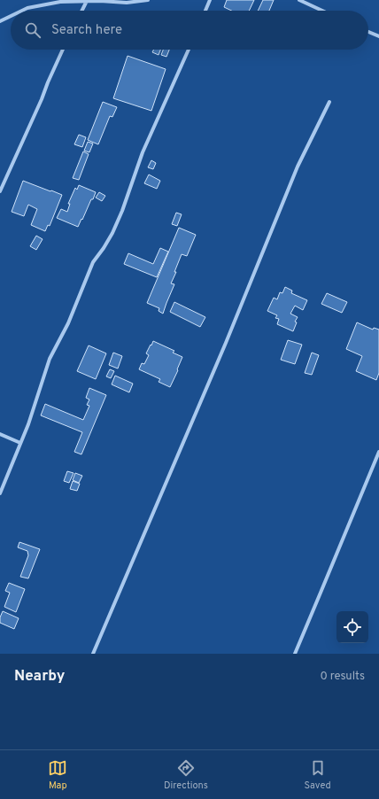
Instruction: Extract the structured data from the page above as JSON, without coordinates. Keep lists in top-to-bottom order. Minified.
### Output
{"page":{"search":"Search here","heading":["Nearby","0 results"],"nav":["Map","Directions","Saved"]}}
